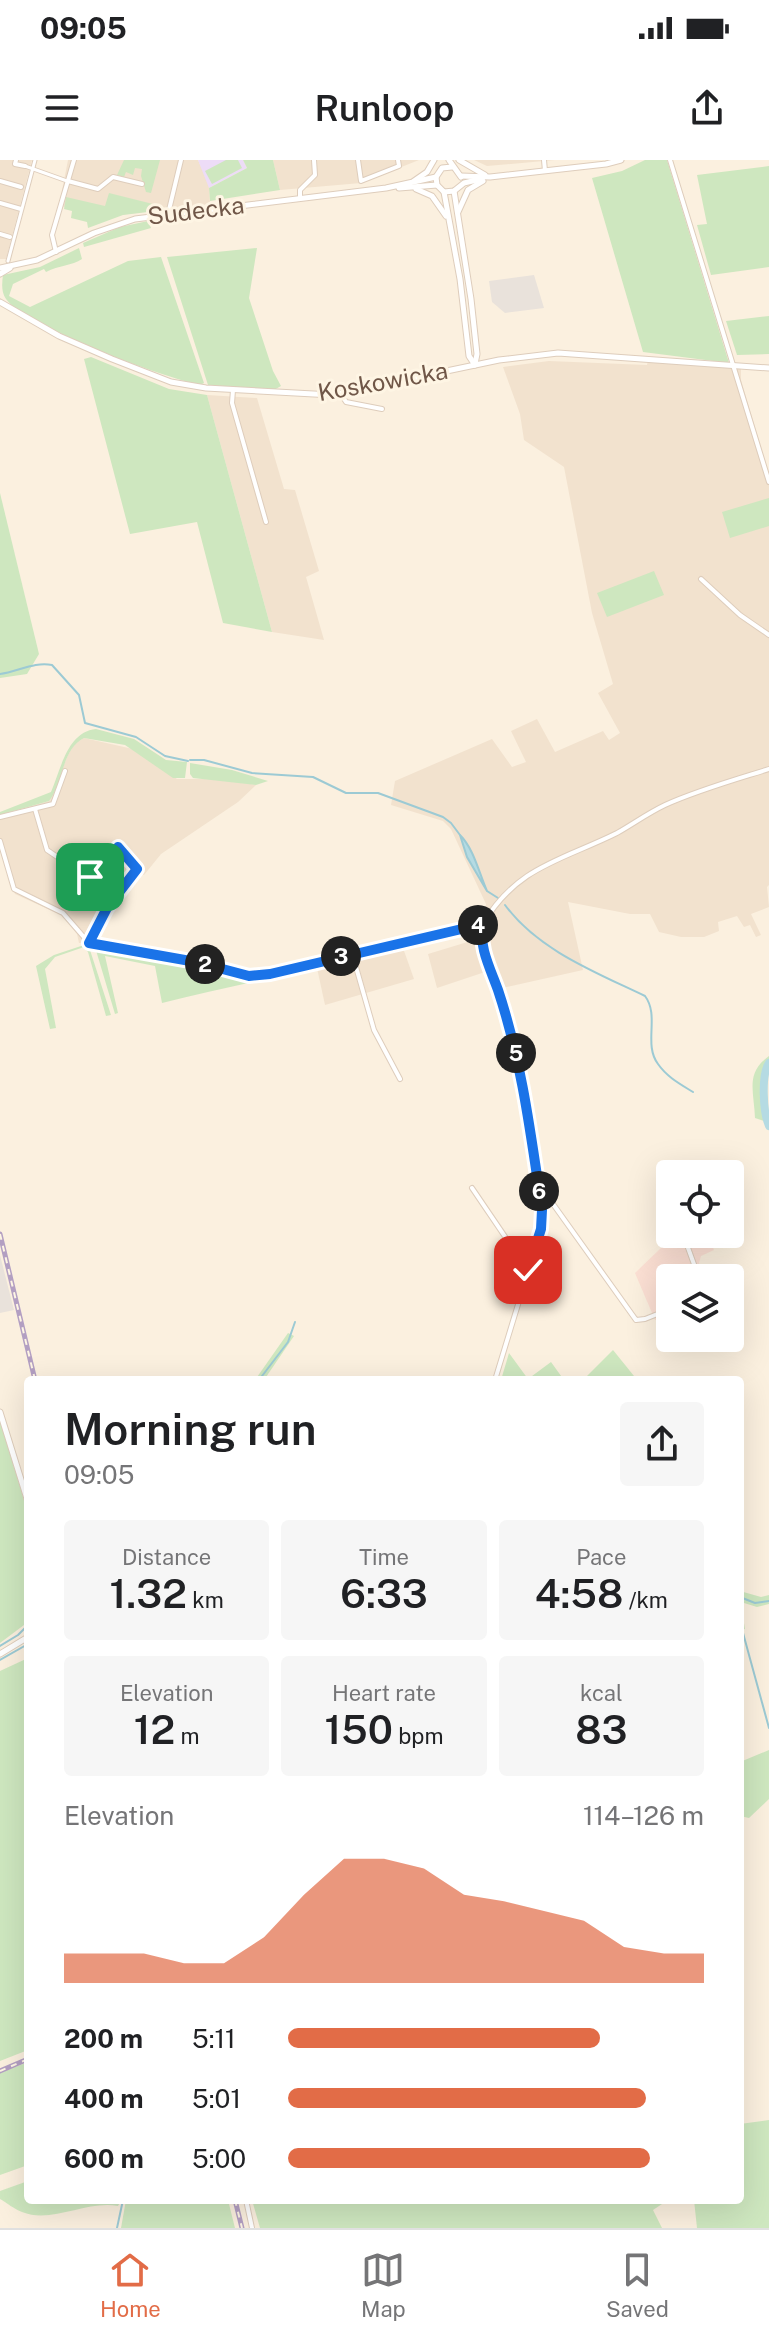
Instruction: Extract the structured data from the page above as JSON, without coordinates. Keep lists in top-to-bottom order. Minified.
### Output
{"streets":{"street":["Sudecka","Koskowicka"]},"page":{"status":"09:05","header":"Runloop","pins":["4","3","2","5","6"],"heading":["Morning run","09:05"],"stats":[["Distance","1.32 km"],["Time","6:33"],["Pace","4:58 /km"],["Elevation","12 m"],["Heart rate","150 bpm"],["kcal","83"]],"chart":["Elevation","114–126 m"],"list":[{"name":"200 m","note":"5:11"},{"name":"400 m","note":"5:01"},{"name":"600 m","note":"5:00"}],"tabs":["Home","Map","Saved"]}}
